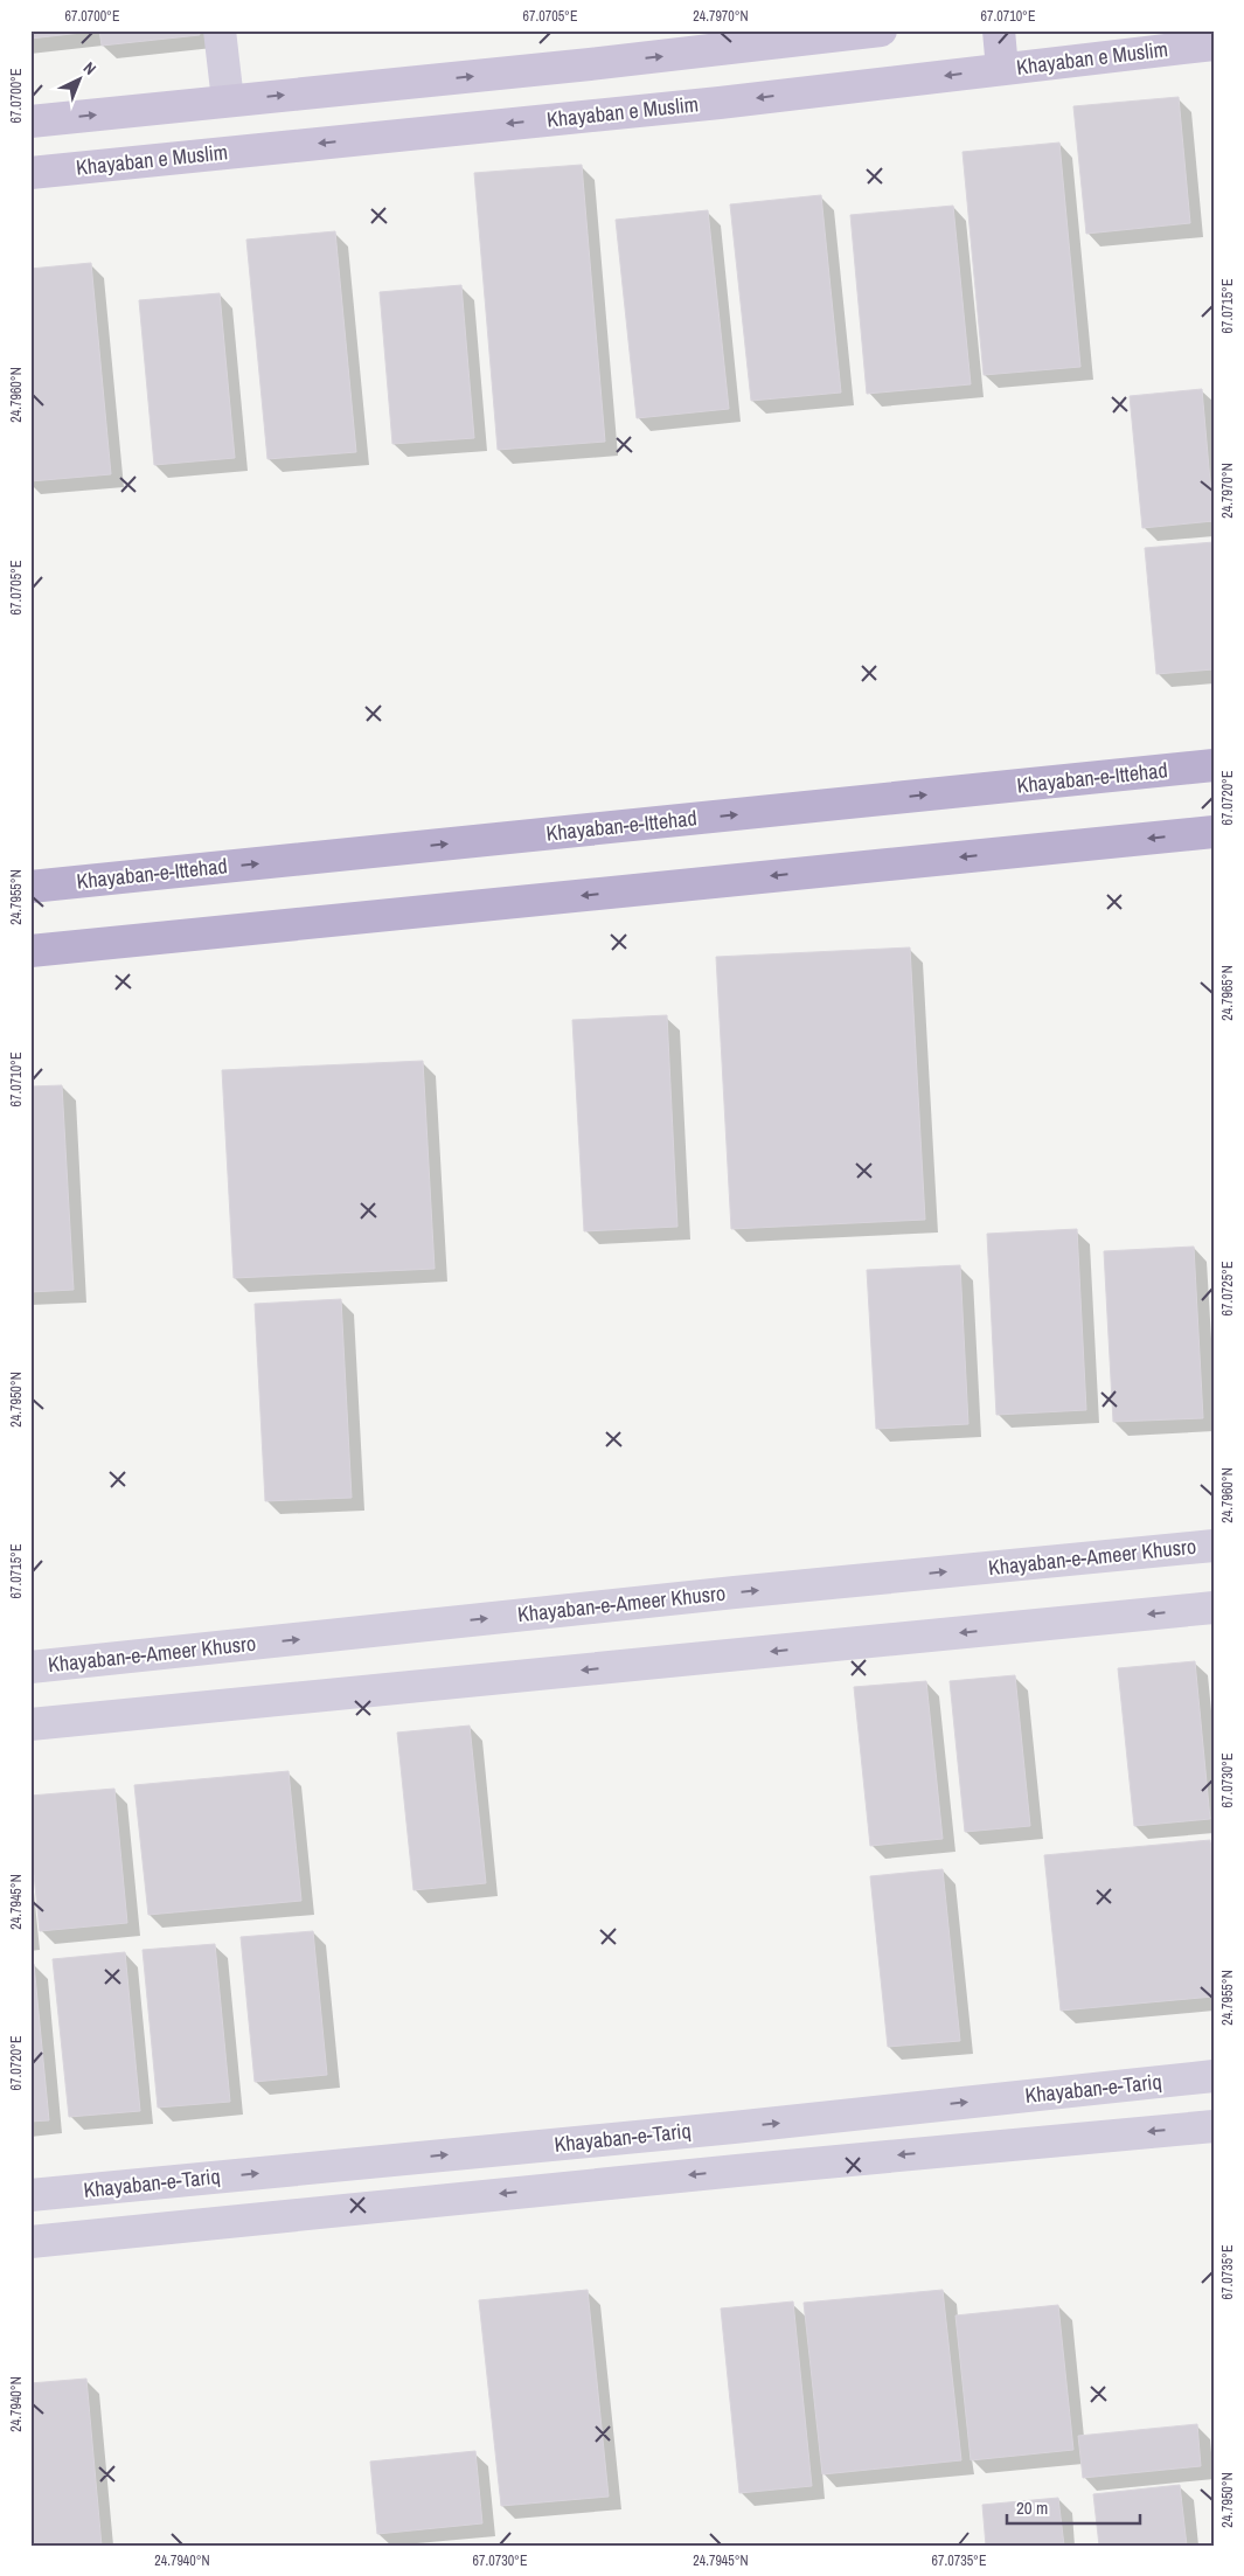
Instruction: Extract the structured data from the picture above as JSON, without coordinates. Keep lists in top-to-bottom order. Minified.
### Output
{"streets":{"main road":["Khayaban-e-Ittehad"],"street":["Khayaban e Muslim","Khayaban-e-Ameer Khusro","Khayaban-e-Tariq"]},"scale_bar":"20 m","north":"top right","coordinates":["67.0700°E","67.0705°E","24.7970°N","67.0710°E","67.0715°E","24.7960°N","67.0720°E","24.7955°N","24.7965°N","67.0725°E","24.7950°N","67.0730°E","24.7945°N","67.0735°E","24.7940°N"]}
